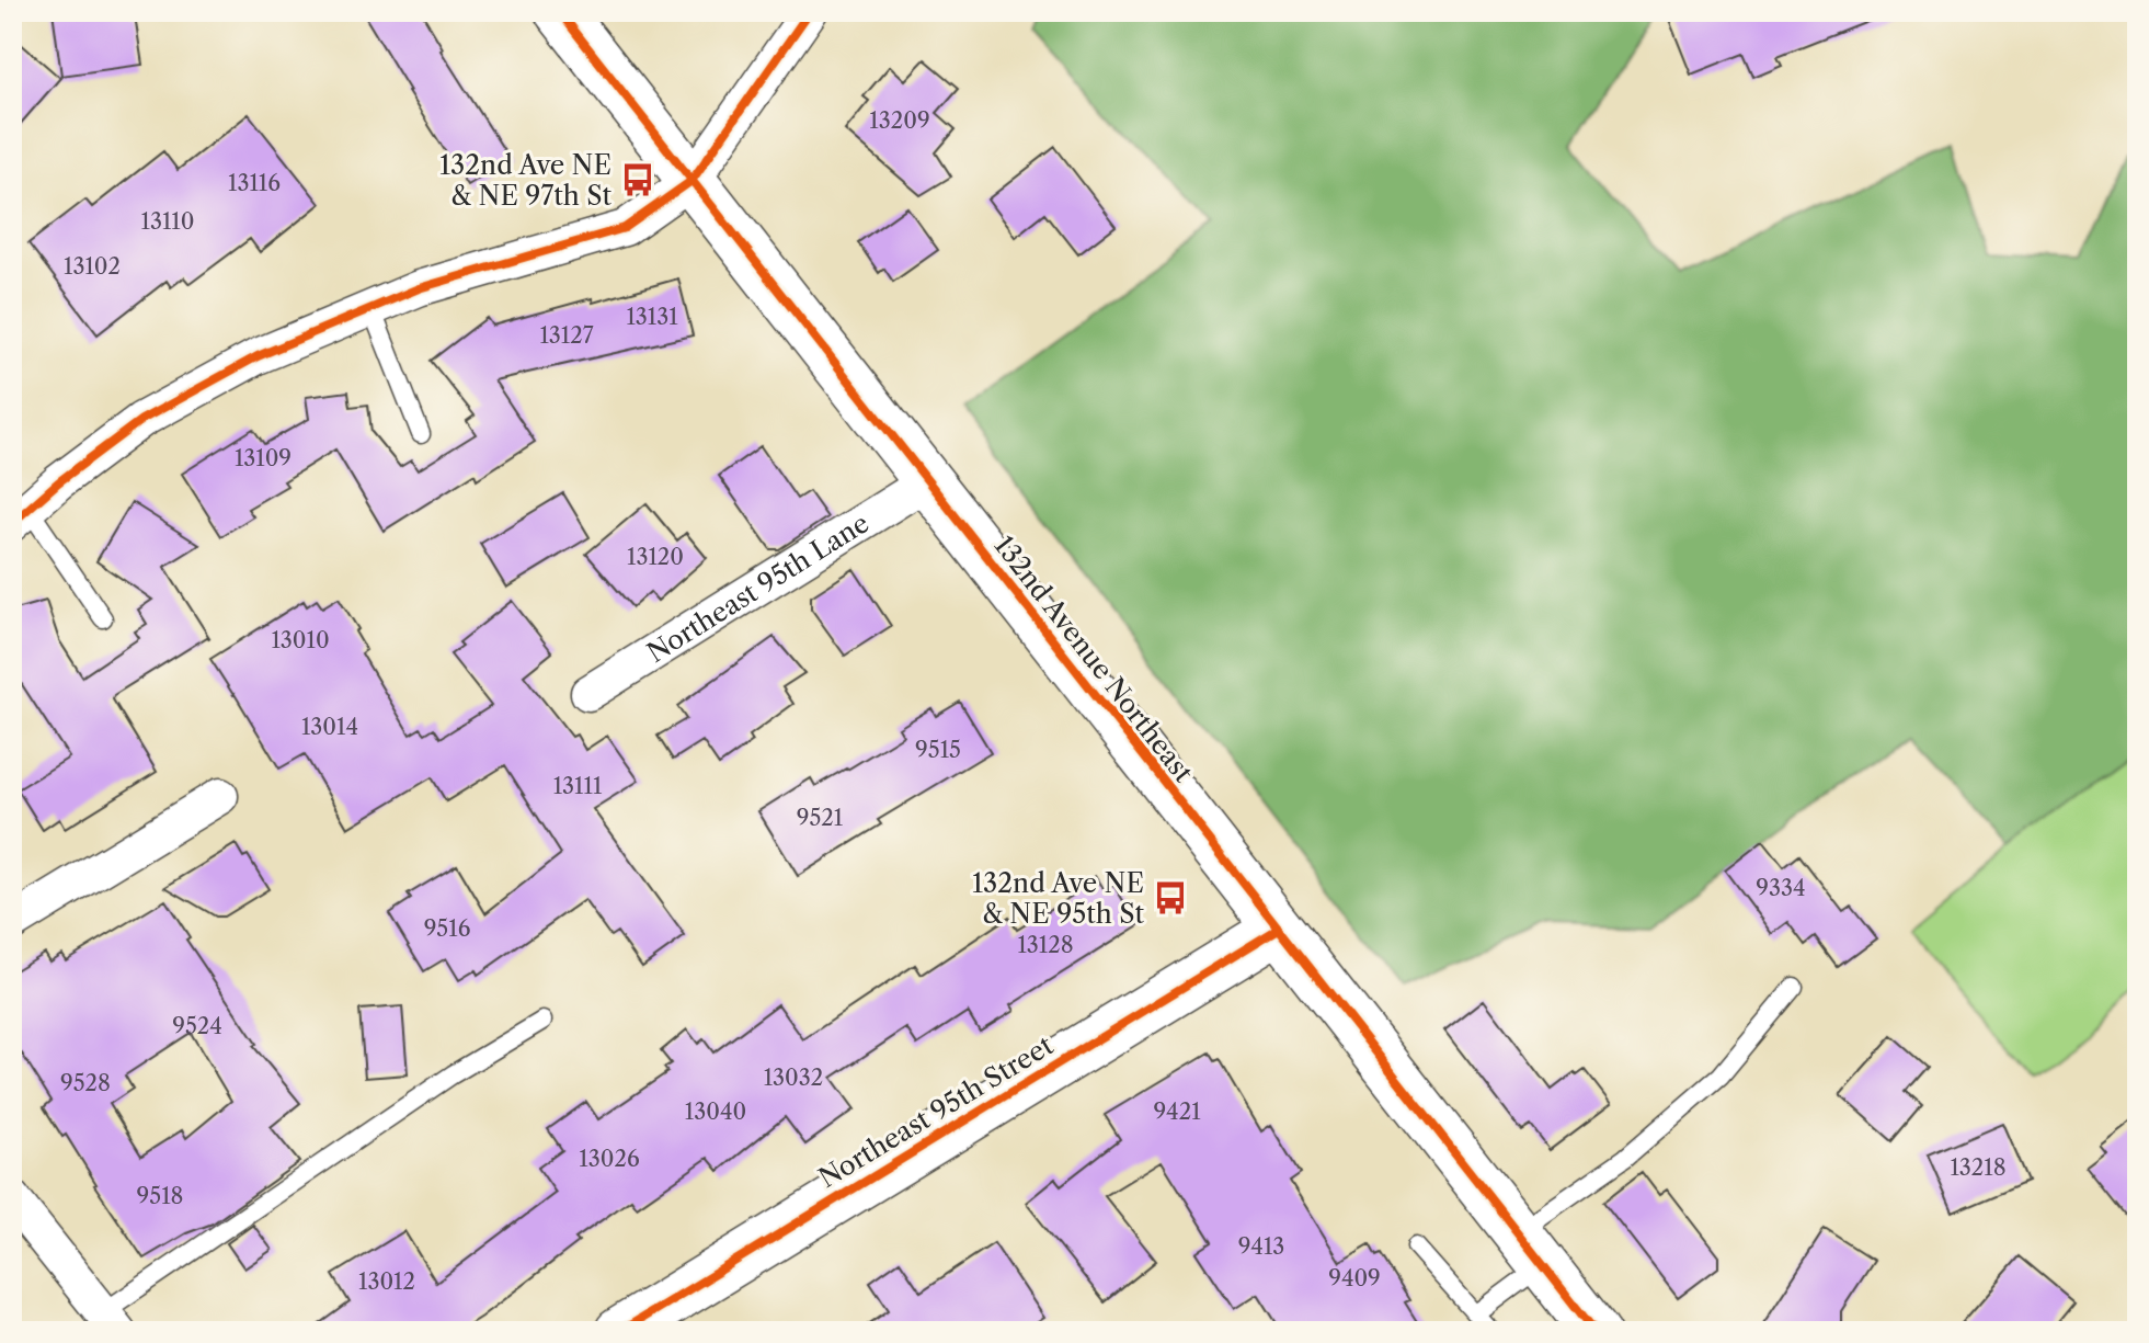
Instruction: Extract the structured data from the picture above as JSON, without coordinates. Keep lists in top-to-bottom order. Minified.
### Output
{"streets":{"street":["Northeast 95th Lane","132nd Avenue Northeast","Northeast 95th Street"]},"crossings":[["Northeast 95th Lane","132nd Avenue Northeast"],["132nd Avenue Northeast","Northeast 95th Street"]],"places":{"bus stop":["132nd Ave NE & NE 97th St","132nd Ave NE & NE 95th St"]},"house_numbers":["13209","13116","13110","13102","13131","13127","13109","13120","13010","13014","9515","13111","9521","9334","9516","13128","9524","13032","9528","13040","9421","13026","13218","9518","9413","9409","13012"]}
